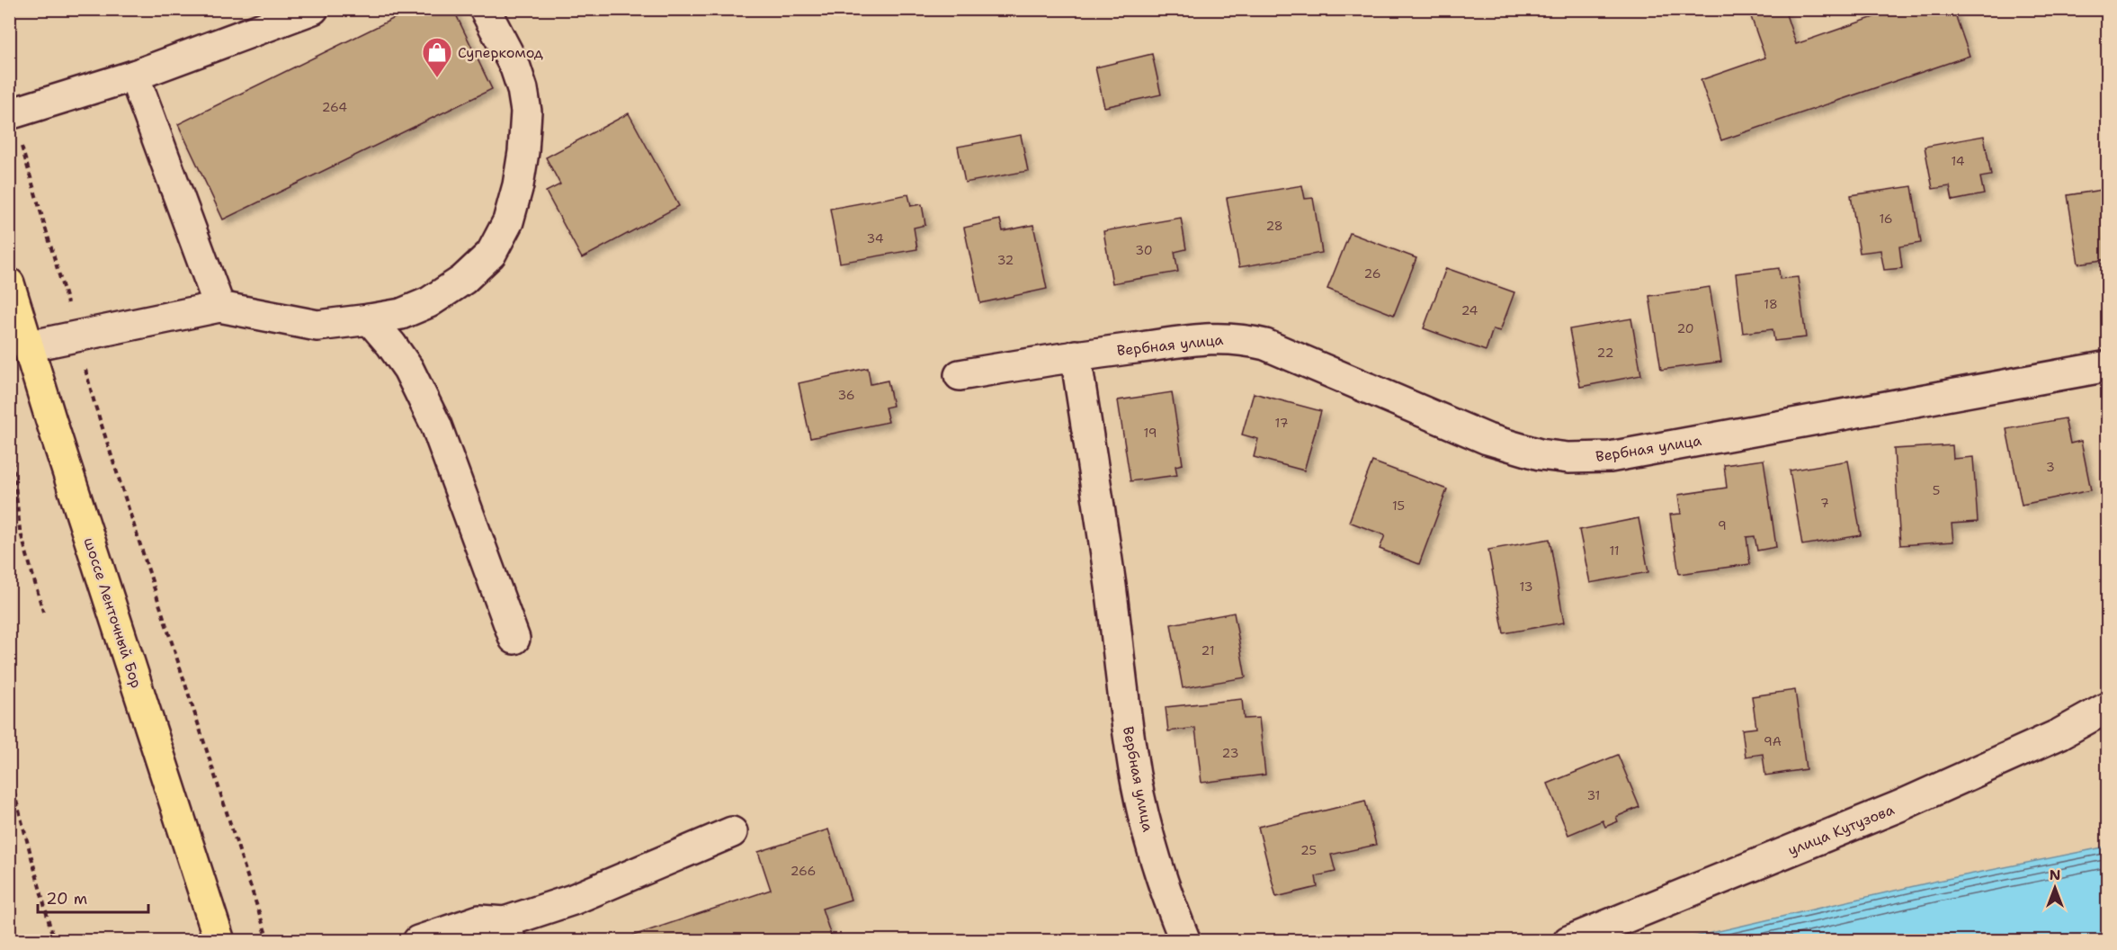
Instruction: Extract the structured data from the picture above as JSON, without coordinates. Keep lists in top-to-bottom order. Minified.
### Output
{"streets":{"highway":["шоссе Ленточный Бор"],"street":["Вербная улица","улица Кутузова"]},"places":{"shop":["Суперкомод"]},"house_numbers":["264","14","16","28","34","30","32","26","18","24","20","22","36","17","19","3","5","7","15","9","11","13","21","9А","23","31","25","266"],"scale_bar":"20 m","north":"top"}
